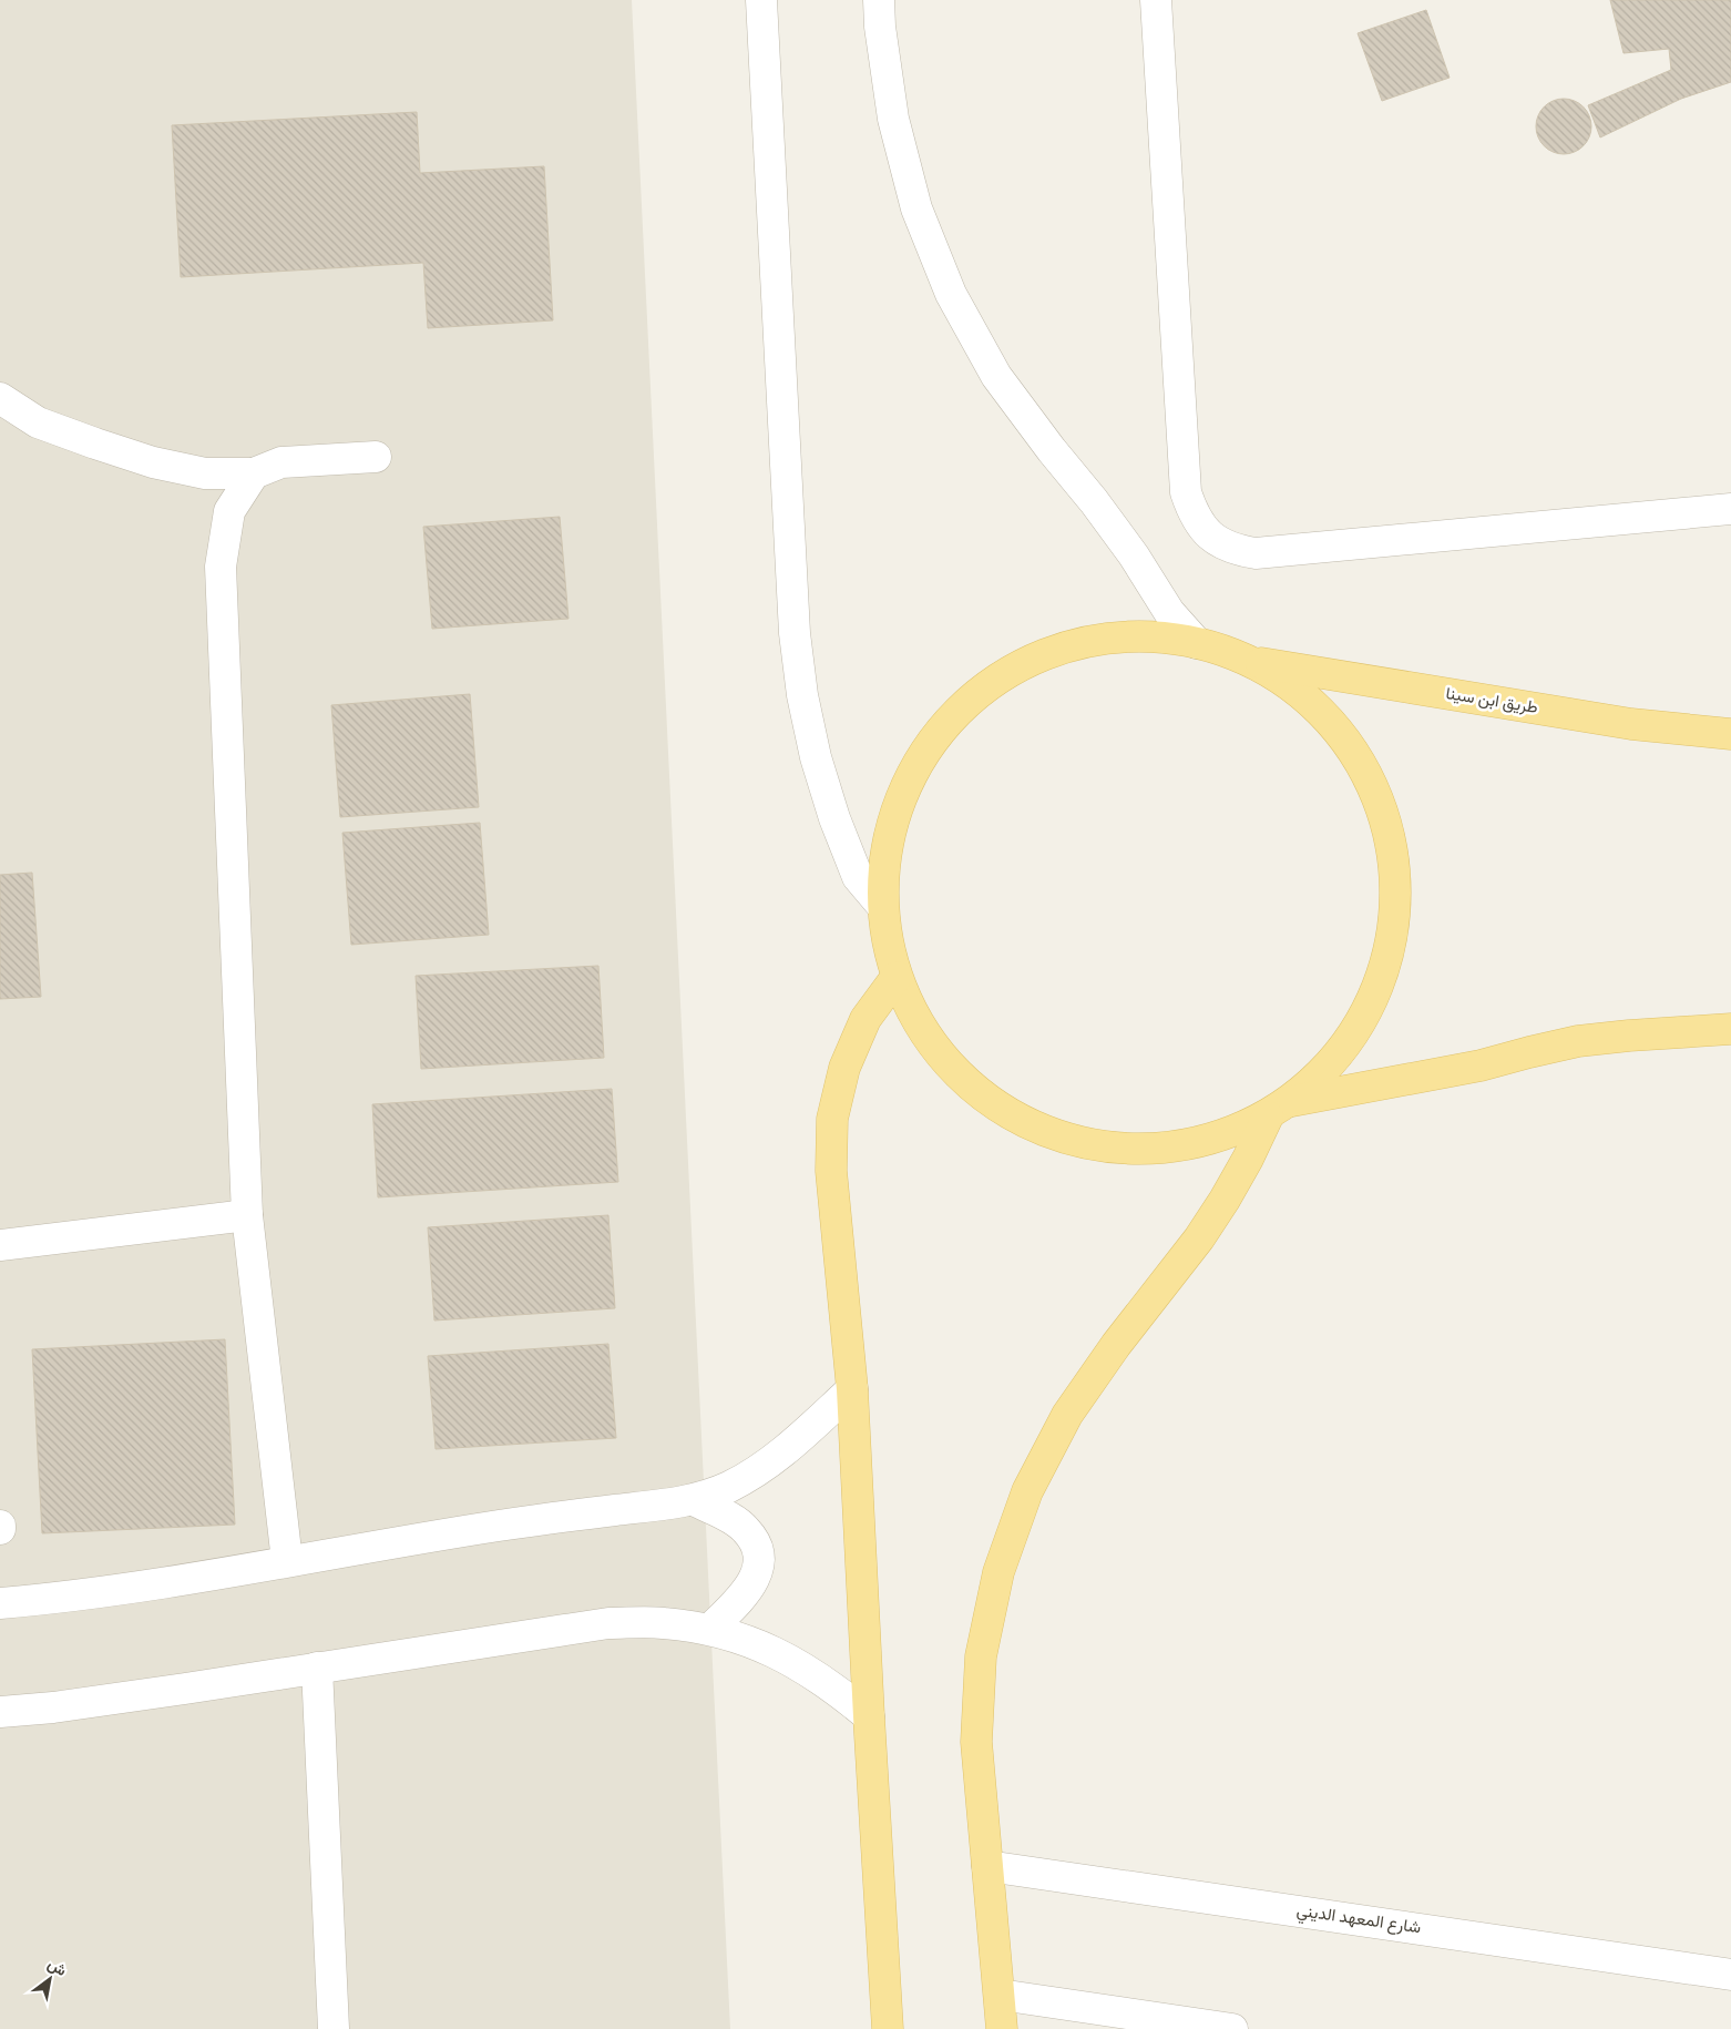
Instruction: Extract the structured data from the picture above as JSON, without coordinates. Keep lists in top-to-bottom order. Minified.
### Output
{"streets":{"main road":["طريق ابن سينا"],"street":["شارع المعهد الديني"]},"north":"top right"}
